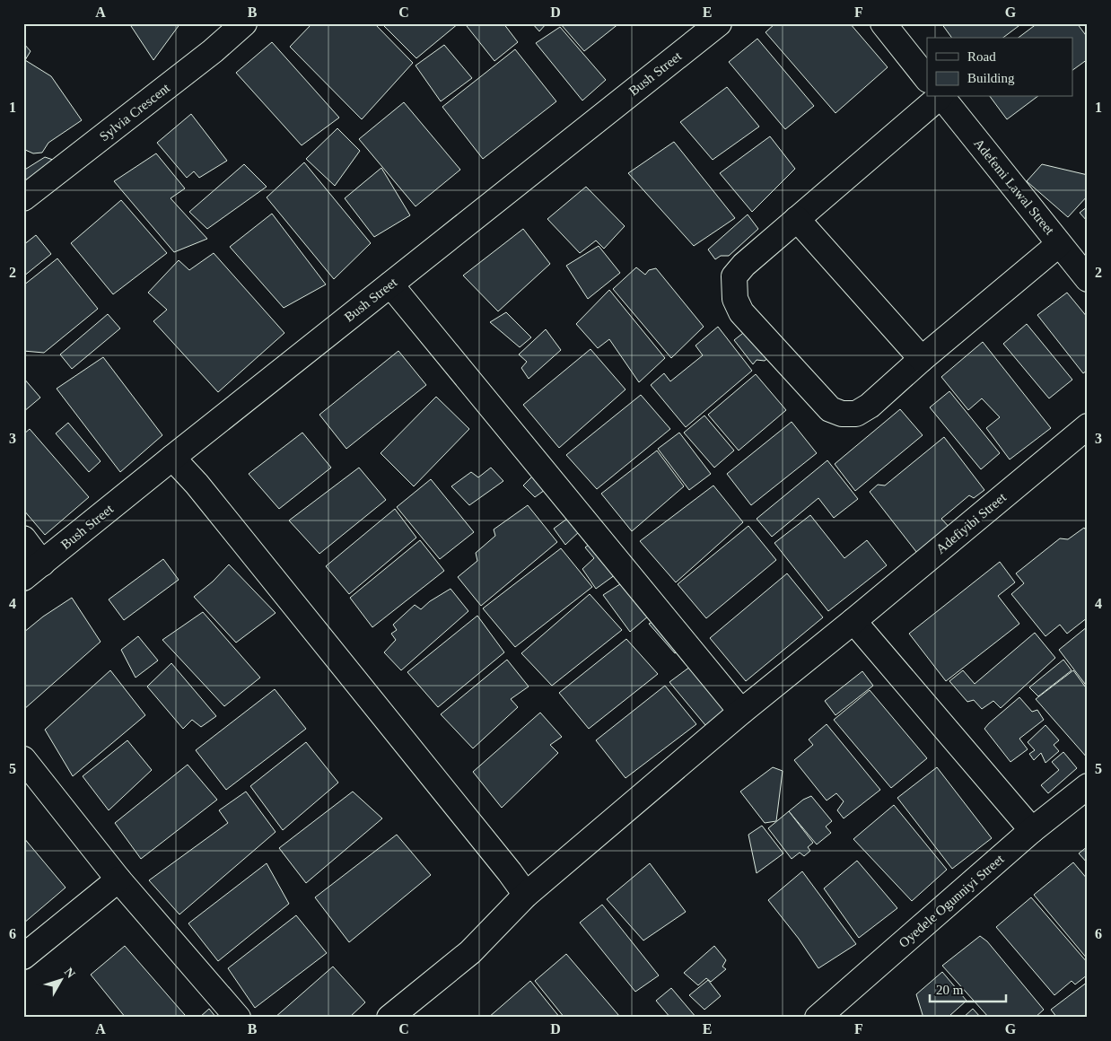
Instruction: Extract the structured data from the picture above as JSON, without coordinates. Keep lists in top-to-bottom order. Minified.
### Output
{"streets":{"street":["Bush Street","Sylvia Crescent","Adefemi Lawal Street","Adefiyibi Street","Oyedele Ogunniyi Street"]},"legend":["Road","Building"],"scale_bar":"20 m","north":"top right","grid":{"columns":["A","B","C","D","E","F","G"],"rows":["1","2","3","4","5","6"]}}
